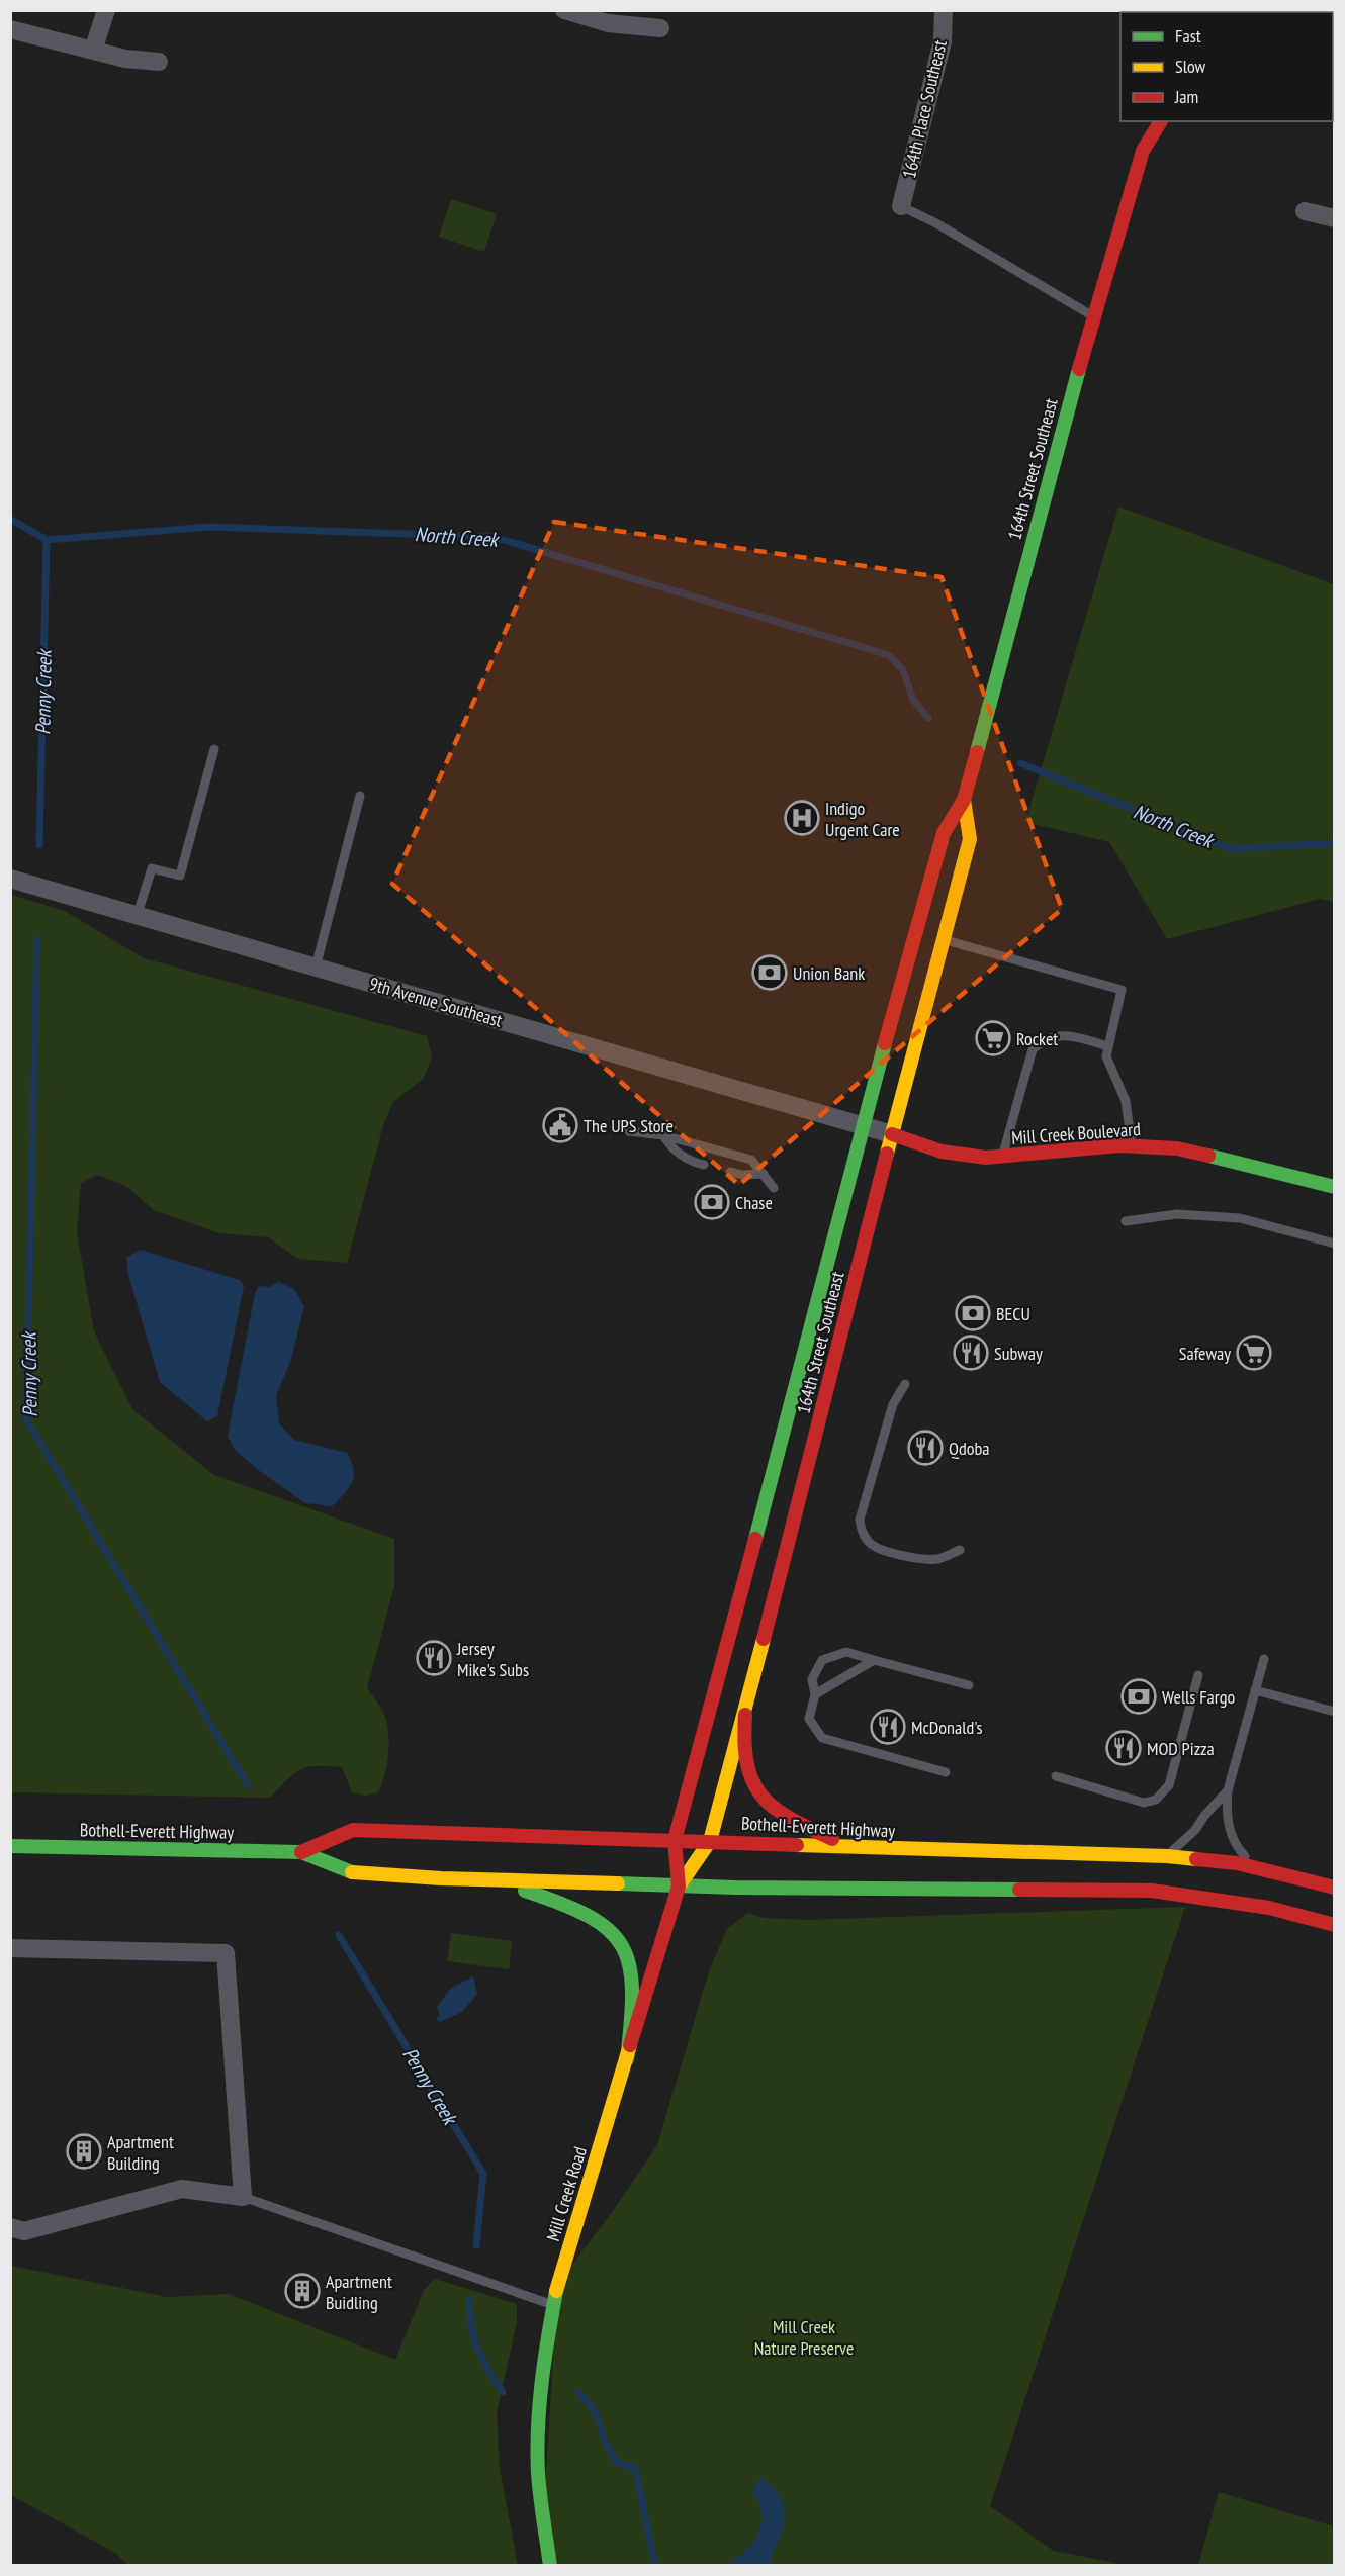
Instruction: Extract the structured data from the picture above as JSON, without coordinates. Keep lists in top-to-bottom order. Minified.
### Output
{"streets":{"main road":["164th Street Southeast","Mill Creek Boulevard","Bothell-Everett Highway","Mill Creek Road"],"street":["164th Place Southeast","9th Avenue Southeast"]},"crossings":[["164th Street Southeast","9th Avenue Southeast"],["164th Street Southeast","Mill Creek Boulevard"],["164th Street Southeast","Bothell-Everett Highway"],["164th Street Southeast","Mill Creek Road"],["9th Avenue Southeast","Mill Creek Boulevard"],["Bothell-Everett Highway","Mill Creek Road"]],"water":["North Creek","Penny Creek"],"parks":["Mill Creek Nature Preserve"],"places":{"hospital":["Indigo Urgent Care"],"bank":["Union Bank","Chase","BECU","Wells Fargo"],"supermarket":["Rocket","Safeway"],"public building":["The UPS Store"],"restaurant":["Subway","Qdoba","Jersey Mike's Subs","McDonald's","MOD Pizza"],"building":["Apartment Building","Apartment Buidling"]},"legend":["Fast","Slow","Jam"]}
